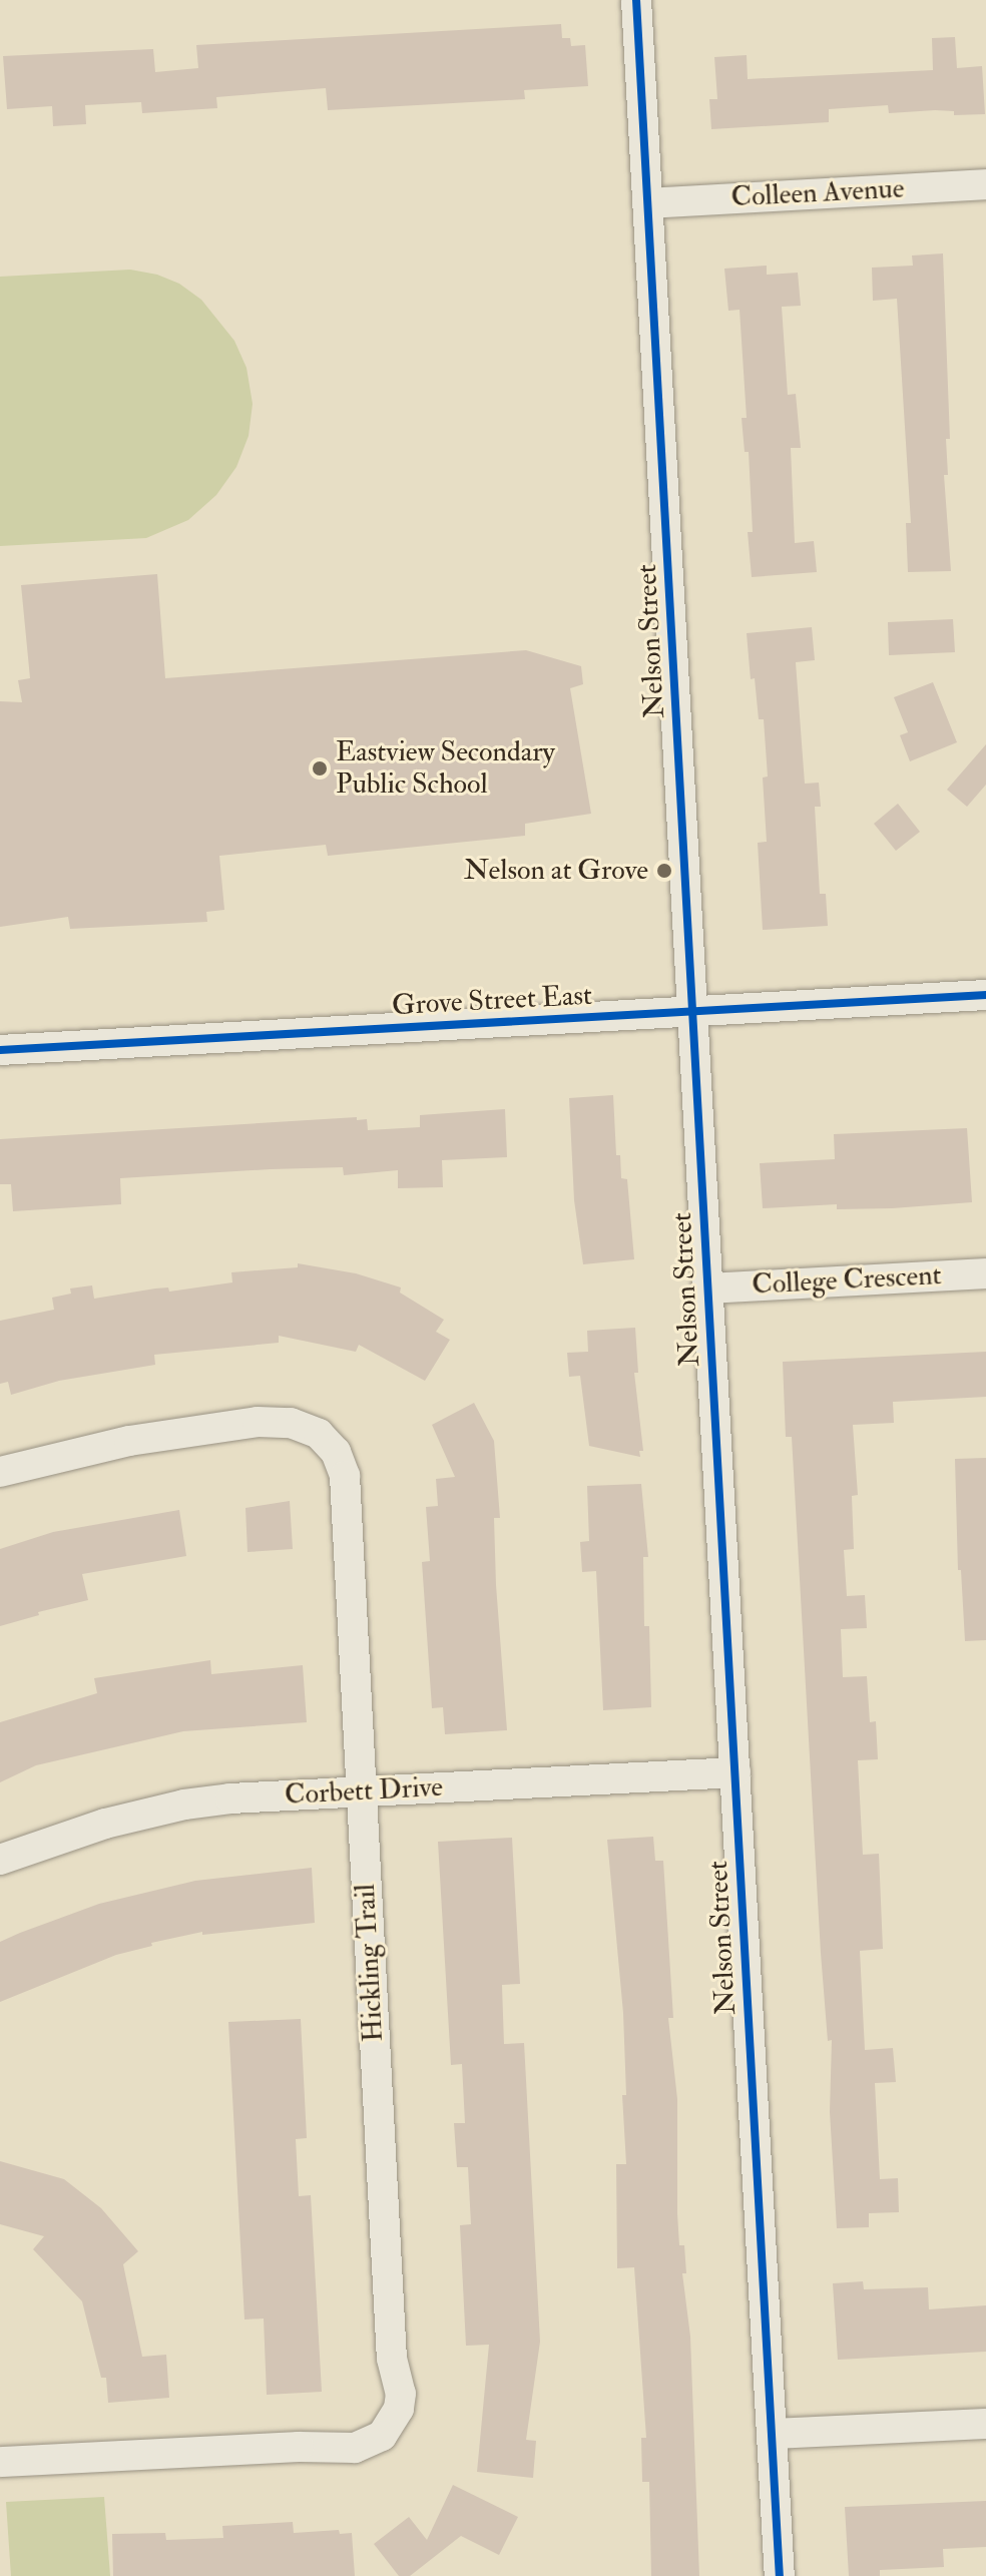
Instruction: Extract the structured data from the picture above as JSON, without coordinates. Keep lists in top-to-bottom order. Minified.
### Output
{"streets":{"street":["Colleen Avenue","Nelson Street","Grove Street East","College Crescent","Corbett Drive","Hickling Trail"]},"crossings":[["Colleen Avenue","Nelson Street"],["Nelson Street","Grove Street East"],["Nelson Street","College Crescent"],["Nelson Street","Corbett Drive"],["Corbett Drive","Hickling Trail"]],"places":["Eastview Secondary Public School","Nelson at Grove"]}
